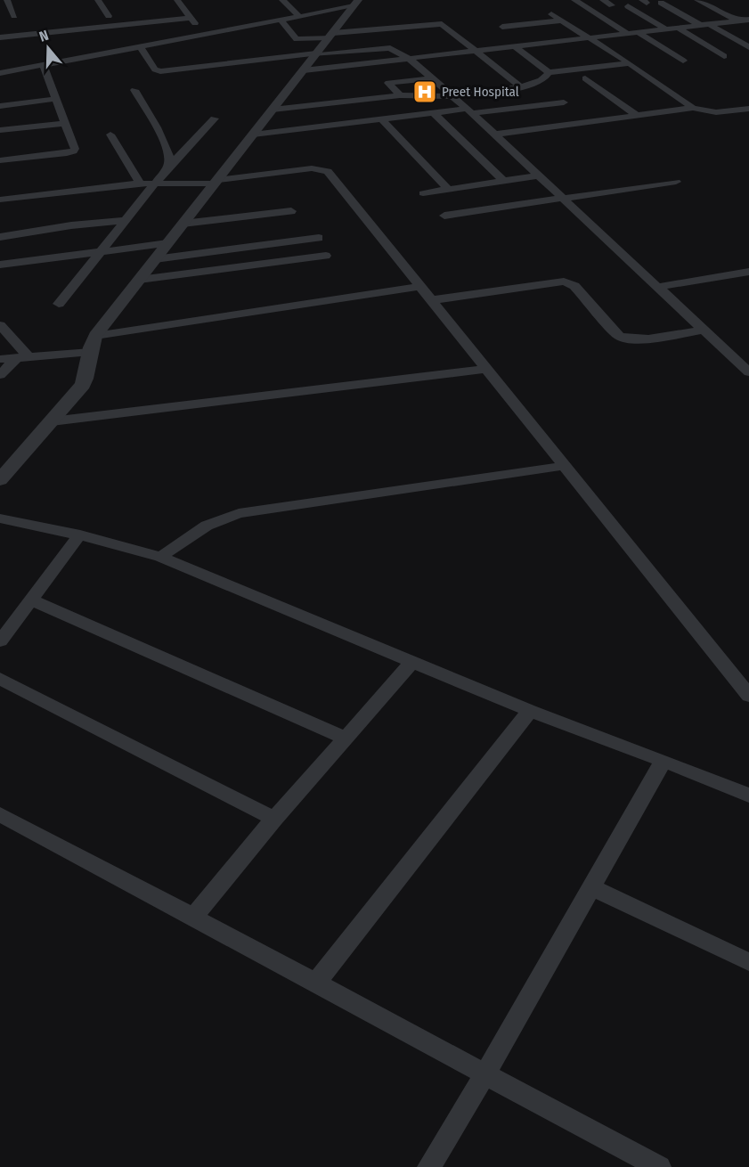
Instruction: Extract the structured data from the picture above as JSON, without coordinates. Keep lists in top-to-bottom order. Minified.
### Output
{"places":{"hospital":["Preet Hospital"]},"north":"top"}
